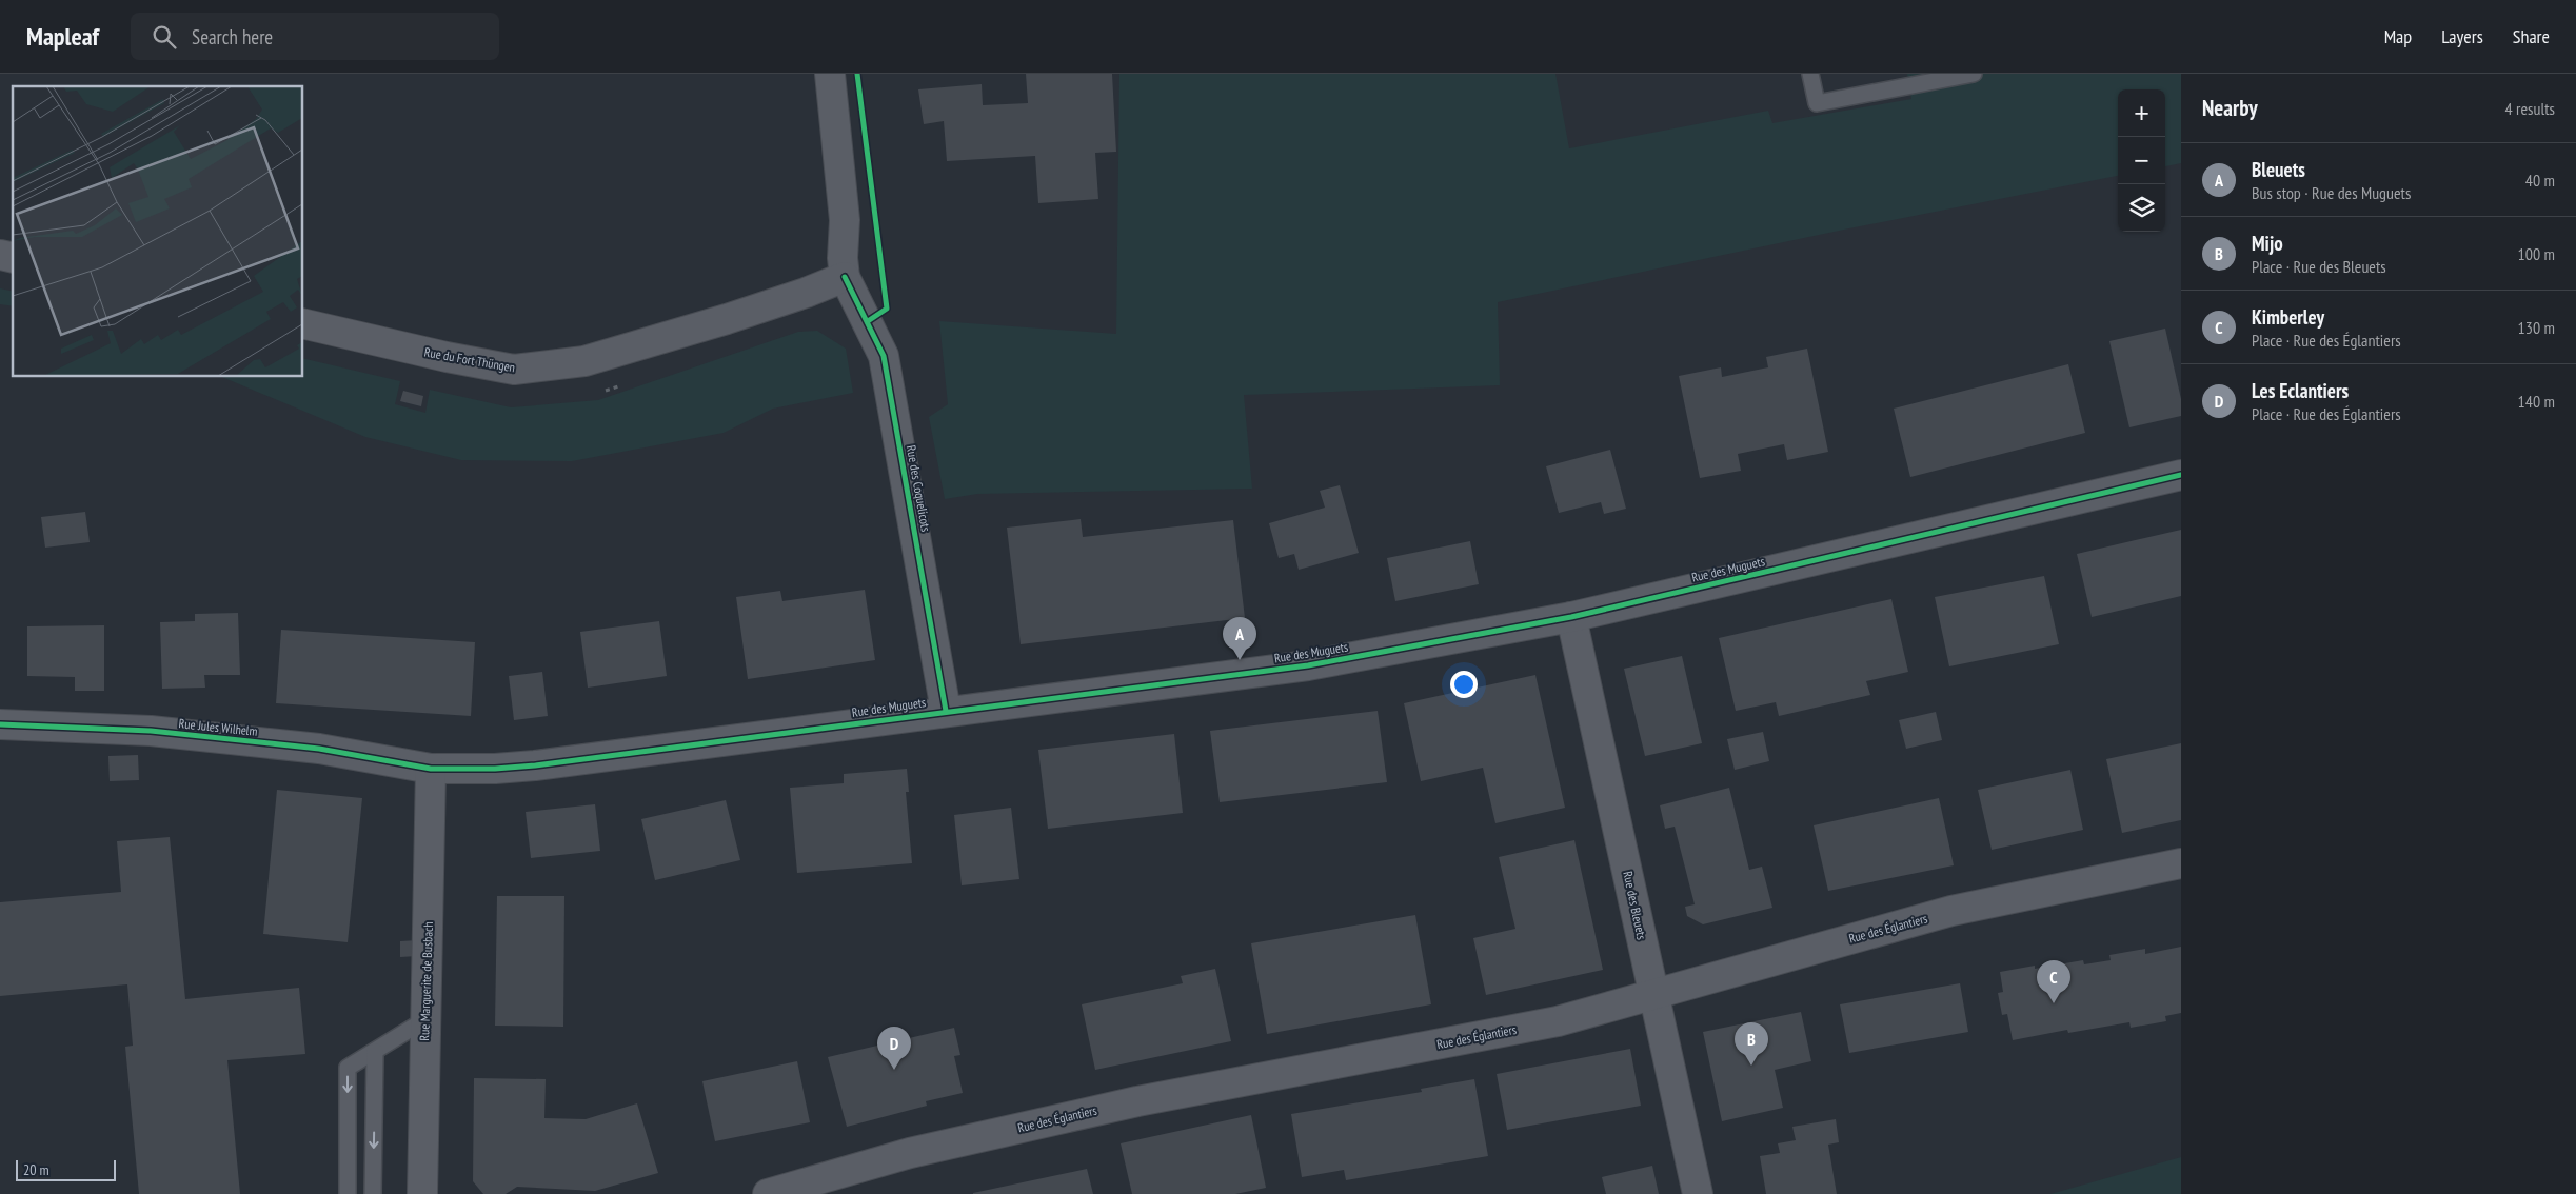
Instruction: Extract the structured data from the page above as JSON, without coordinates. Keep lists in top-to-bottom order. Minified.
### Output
{"streets":{"street":["Rue du Fort Thüngen","Rue des Coquelicots","Rue des Muguets","Rue Jules Wilhelm","Rue des Bleuets","Rue des Églantiers","Rue Marguerite de Busbach"]},"crossings":[["Rue du Fort Thüngen","Rue des Coquelicots"],["Rue des Coquelicots","Rue des Muguets"],["Rue des Muguets","Rue Jules Wilhelm"],["Rue des Muguets","Rue des Bleuets"],["Rue des Muguets","Rue Marguerite de Busbach"],["Rue Jules Wilhelm","Rue Marguerite de Busbach"],["Rue des Bleuets","Rue des Églantiers"]],"scale_bar":"20 m","page":{"header":"Mapleaf","search":"Search here","nav":["Map","Layers","Share"],"heading":["Nearby","4 results"],"map_buttons":["+","−"],"list":[{"mark":"A","name":"Bleuets","note":"Bus stop · Rue des Muguets","value":"40 m"},{"mark":"B","name":"Mijo","note":"Place · Rue des Bleuets","value":"100 m"},{"mark":"C","name":"Kimberley","note":"Place · Rue des Églantiers","value":"130 m"},{"mark":"D","name":"Les Eclantiers","note":"Place · Rue des Églantiers","value":"140 m"}],"pins":["A","C","B","D"],"scale":"20 m"}}
